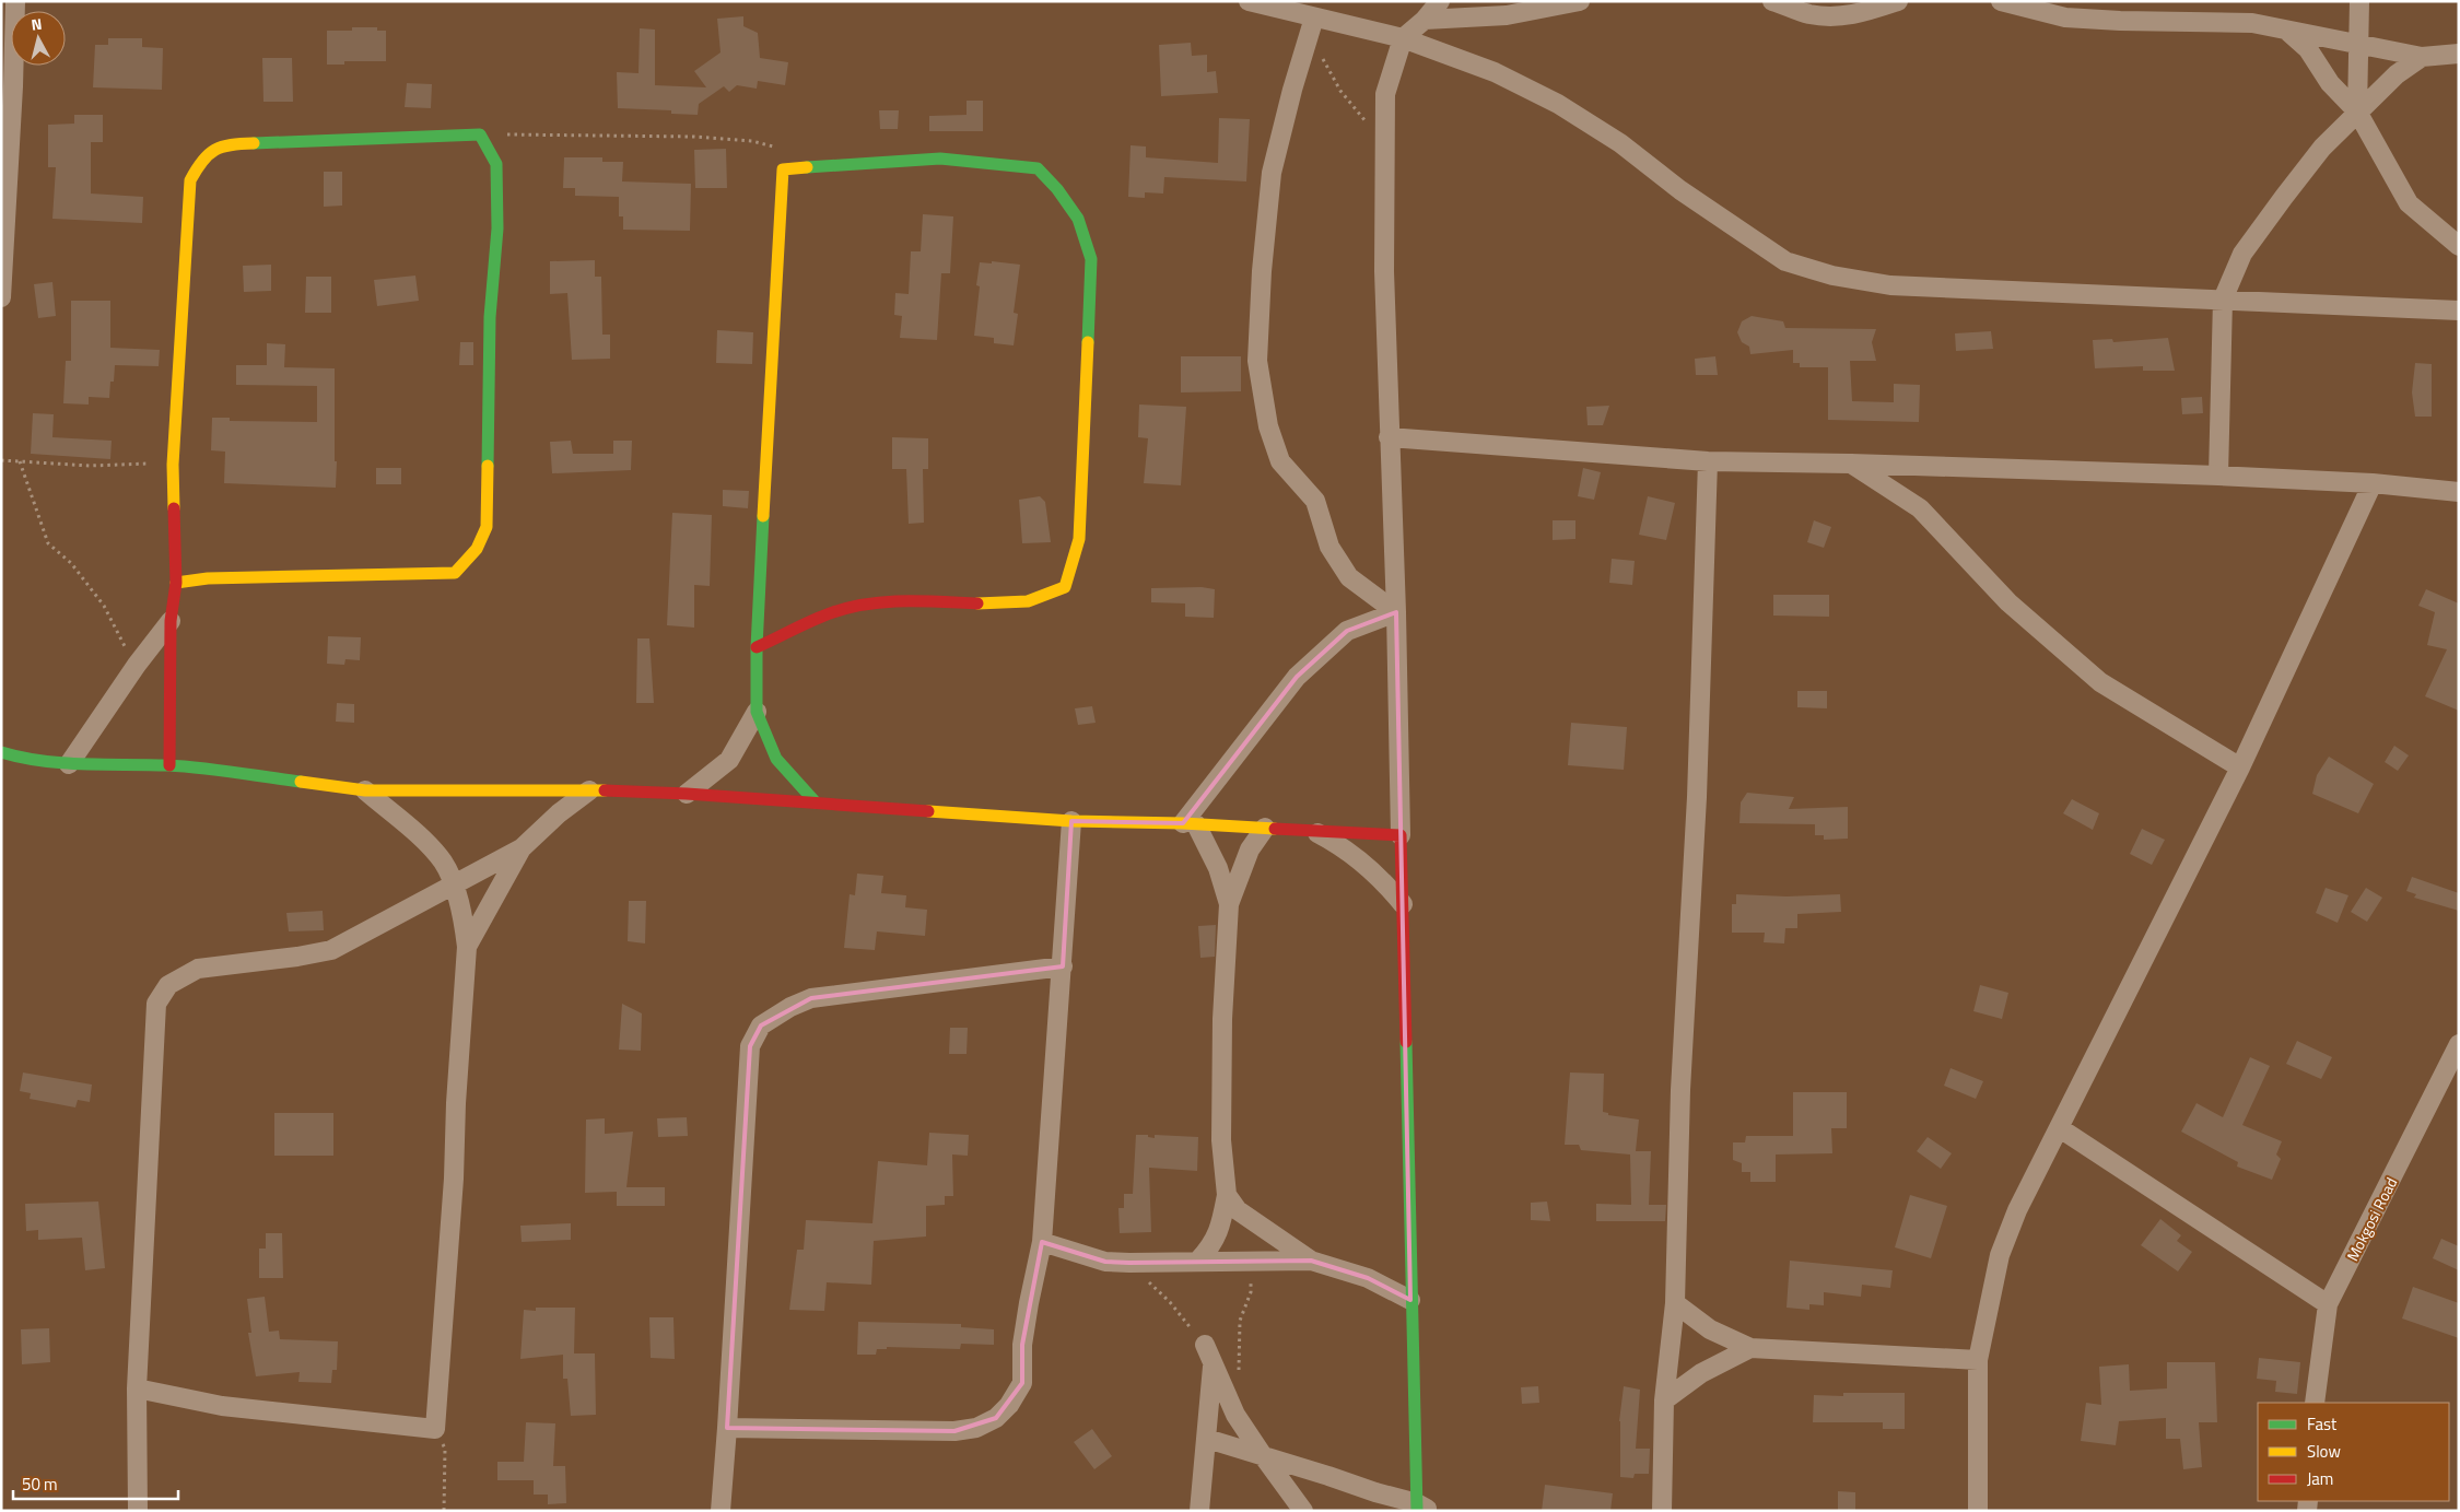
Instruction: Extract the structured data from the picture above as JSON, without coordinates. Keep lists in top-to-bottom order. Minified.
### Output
{"streets":{"street":["Mokgosi Road"]},"legend":["Fast","Slow","Jam"],"scale_bar":"50 m","north":"top"}
